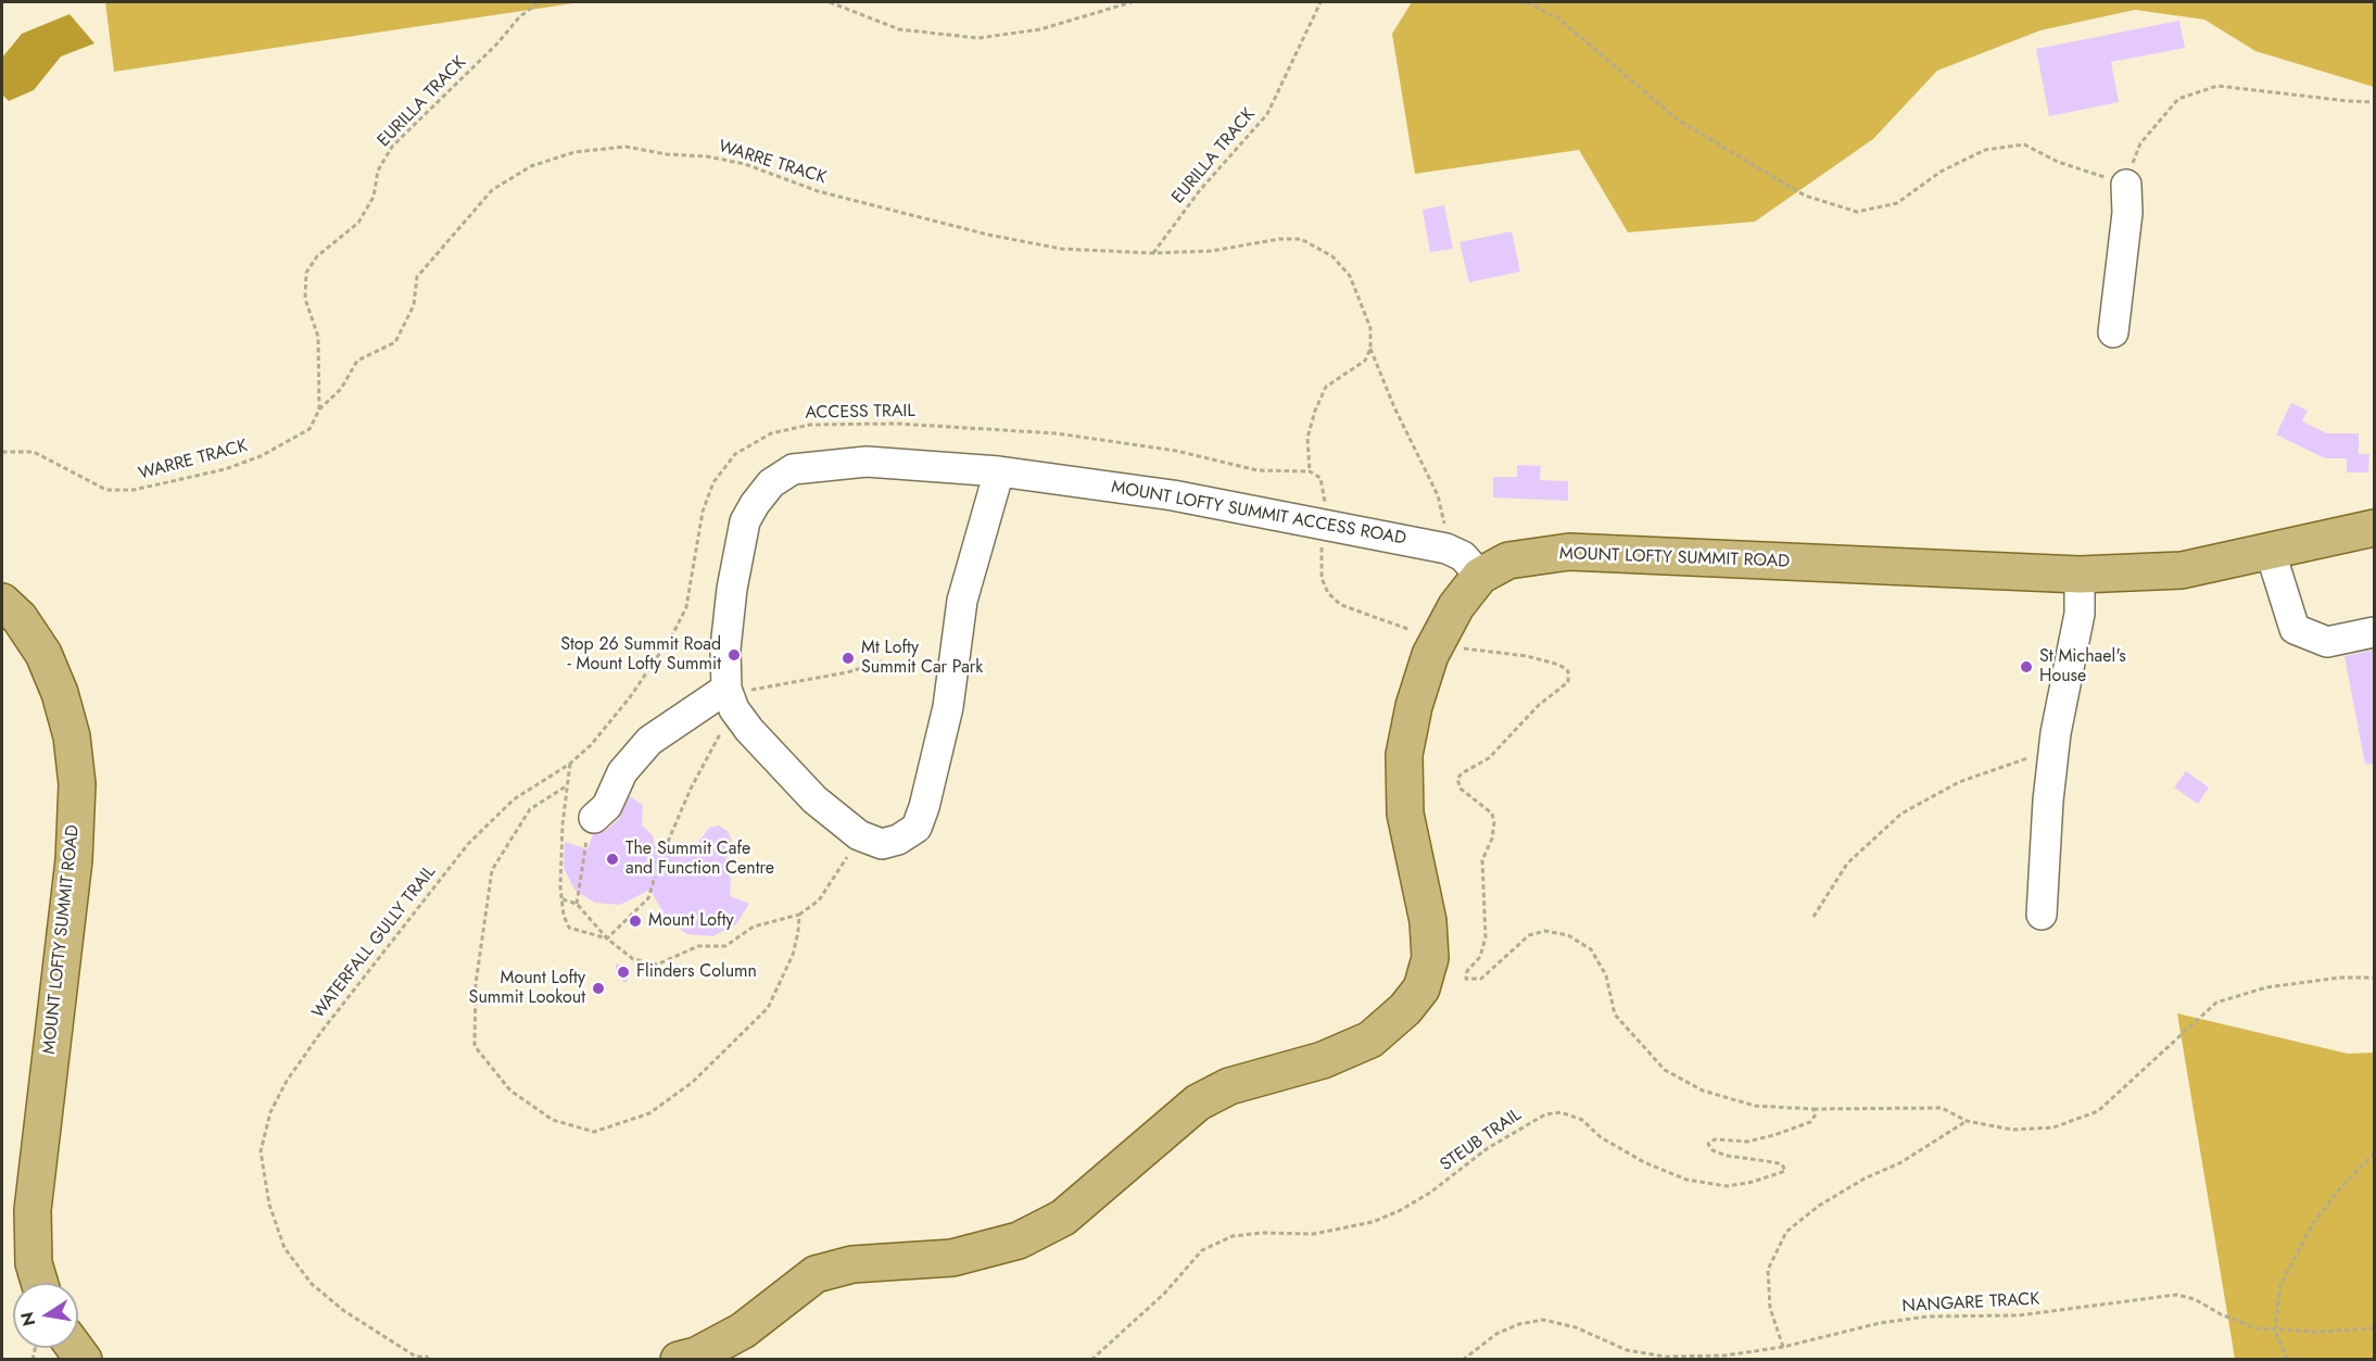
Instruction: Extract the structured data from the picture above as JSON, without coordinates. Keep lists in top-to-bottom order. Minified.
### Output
{"streets":{"main road":["MOUNT LOFTY SUMMIT ROAD"],"lane":["MOUNT LOFTY SUMMIT ACCESS ROAD"],"path":["EURILLA TRACK","WARRE TRACK","ACCESS TRAIL","WATERFALL GULLY TRAIL","STEUB TRAIL","NANGARE TRACK"]},"crossings":[["EURILLA TRACK","WARRE TRACK"],["WARRE TRACK","MOUNT LOFTY SUMMIT ACCESS ROAD"],["ACCESS TRAIL","WATERFALL GULLY TRAIL"],["MOUNT LOFTY SUMMIT ACCESS ROAD","MOUNT LOFTY SUMMIT ROAD"]],"places":["Stop 26 Summit Road - Mount Lofty Summit","Mt Lofty Summit Car Park","St Michael's House","The Summit Cafe and Function Centre","Mount Lofty","Flinders Column","Mount Lofty Summit Lookout"],"north":"left"}
